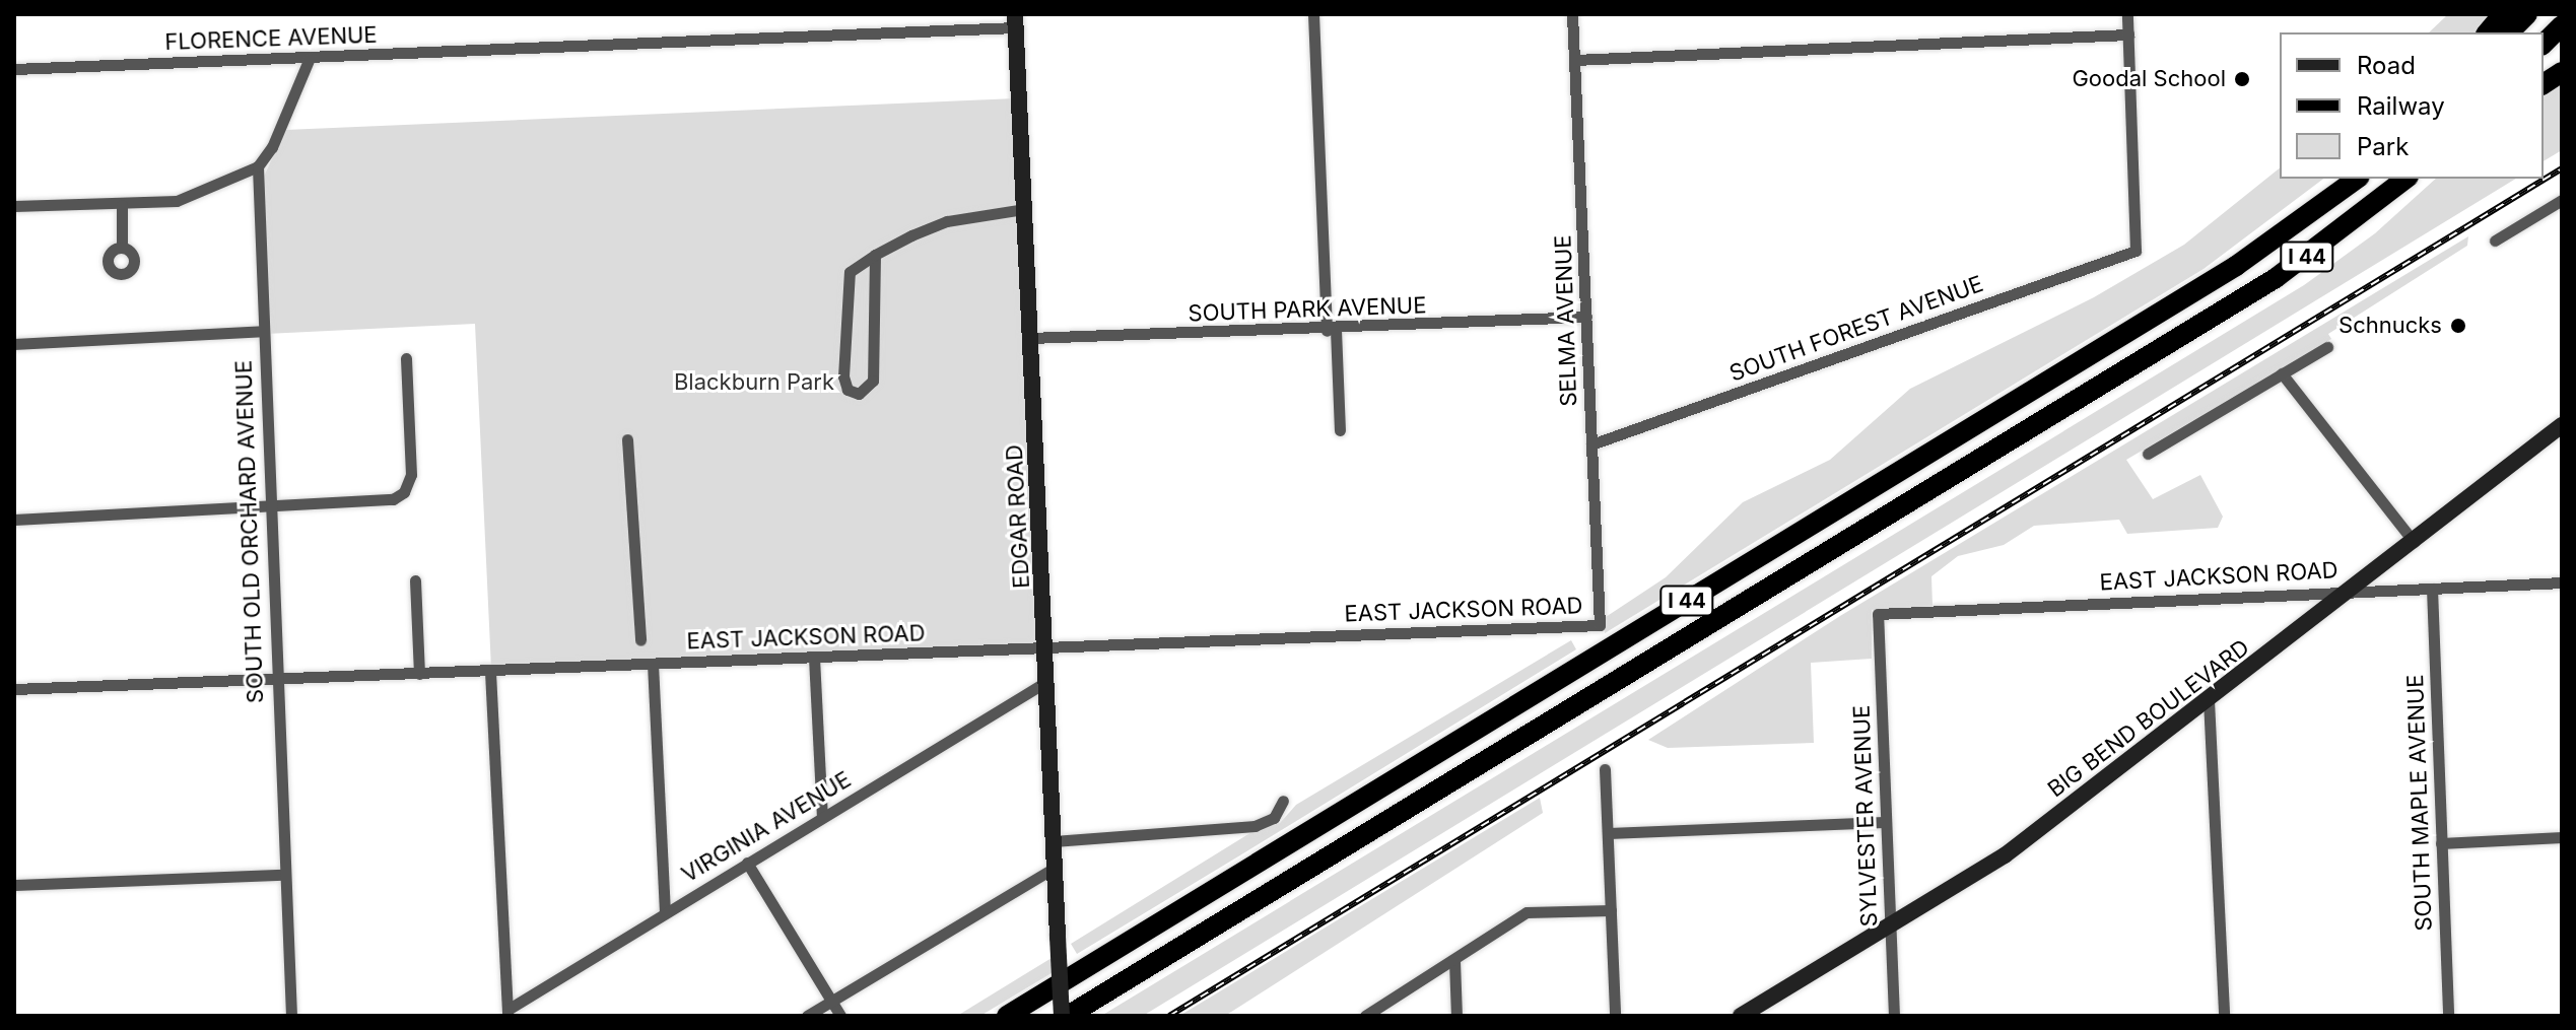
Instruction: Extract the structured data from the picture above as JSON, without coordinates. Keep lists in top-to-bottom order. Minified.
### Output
{"streets":{"highway":["I 44"],"main road":["EDGAR ROAD","BIG BEND BOULEVARD"],"street":["FLORENCE AVENUE","SOUTH PARK AVENUE","SELMA AVENUE","SOUTH FOREST AVENUE","SOUTH OLD ORCHARD AVENUE","EAST JACKSON ROAD","SOUTH MAPLE AVENUE","SYLVESTER AVENUE","VIRGINIA AVENUE"]},"crossings":[["FLORENCE AVENUE","EDGAR ROAD"],["I 44","EDGAR ROAD"],["SOUTH PARK AVENUE","SELMA AVENUE"],["SOUTH PARK AVENUE","EDGAR ROAD"],["SELMA AVENUE","SOUTH FOREST AVENUE"],["SELMA AVENUE","EAST JACKSON ROAD"],["EDGAR ROAD","EAST JACKSON ROAD"],["EDGAR ROAD","VIRGINIA AVENUE"],["SOUTH OLD ORCHARD AVENUE","EAST JACKSON ROAD"],["EAST JACKSON ROAD","BIG BEND BOULEVARD"],["EAST JACKSON ROAD","SOUTH MAPLE AVENUE"],["EAST JACKSON ROAD","SYLVESTER AVENUE"],["BIG BEND BOULEVARD","SYLVESTER AVENUE"]],"parks":["Blackburn Park"],"places":["Goodal School","Schnucks"],"legend":["Road","Railway","Park"]}
